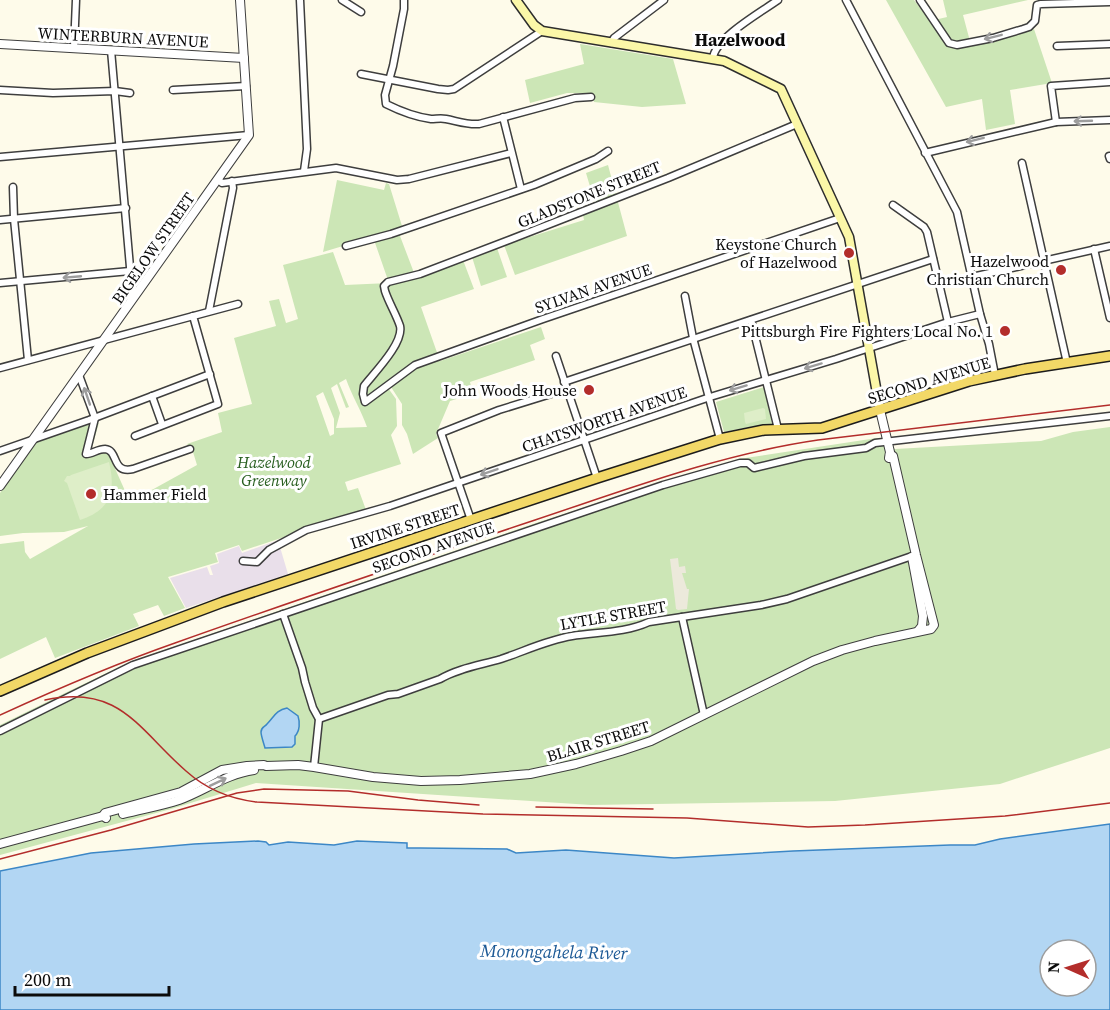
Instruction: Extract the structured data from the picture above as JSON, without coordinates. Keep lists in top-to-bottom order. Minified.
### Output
{"streets":{"main road":["SECOND AVENUE","IRVINE STREET"],"street":["WINTERBURN AVENUE","GLADSTONE STREET","BIGELOW STREET","SYLVAN AVENUE","CHATSWORTH AVENUE","LYTLE STREET","BLAIR STREET"]},"crossings":[["GLADSTONE STREET","SYLVAN AVENUE"],["SECOND AVENUE","IRVINE STREET"],["LYTLE STREET","BLAIR STREET"]],"one_way":["CHATSWORTH AVENUE"],"districts":["Hazelwood"],"water":["Monongahela River"],"parks":["Hazelwood Greenway"],"places":["Keystone Church of Hazelwood","Hazelwood Christian Church","Pittsburgh Fire Fighters Local No. 1","John Woods House","Hammer Field"],"scale_bar":"200 m","north":"left"}
